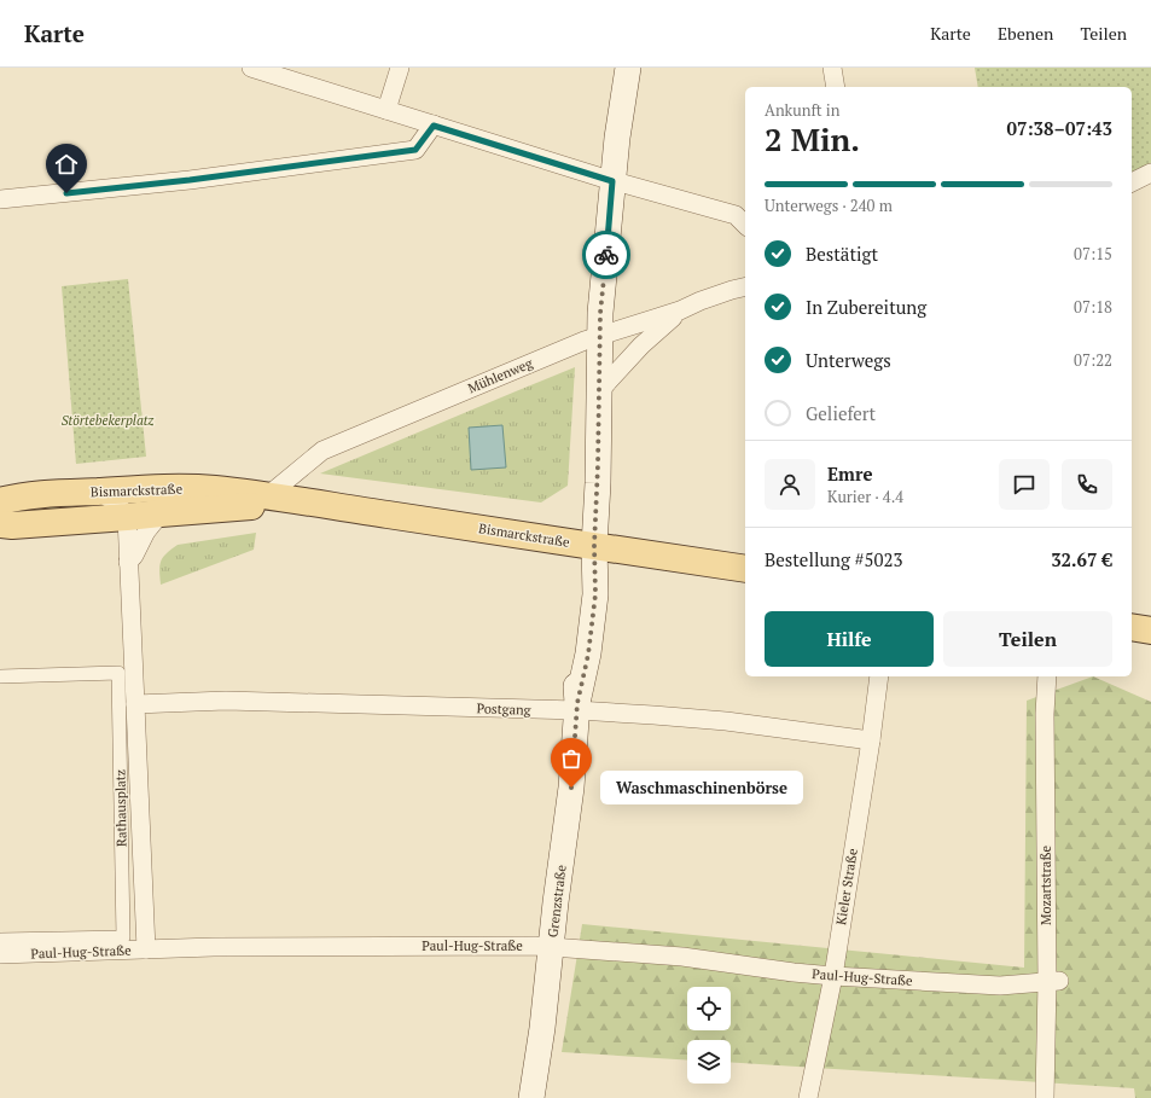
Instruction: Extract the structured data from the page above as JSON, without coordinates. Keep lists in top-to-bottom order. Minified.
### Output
{"streets":{"main road":["Bismarckstraße","Grenzstraße"],"street":["Mühlenweg","Postgang","Rathausplatz","Mozartstraße","Kieler Straße","Paul-Hug-Straße"]},"crossings":[["Mühlenweg","Bismarckstraße"],["Mühlenweg","Grenzstraße"],["Bismarckstraße","Rathausplatz"],["Bismarckstraße","Grenzstraße"],["Postgang","Rathausplatz"],["Postgang","Kieler Straße"],["Postgang","Grenzstraße"],["Rathausplatz","Paul-Hug-Straße"],["Mozartstraße","Paul-Hug-Straße"],["Kieler Straße","Paul-Hug-Straße"],["Grenzstraße","Paul-Hug-Straße"]],"parks":["Störtebekerplatz"],"places":["Waschmaschinenbörse"],"page":{"header":"Karte","nav":["Karte","Ebenen","Teilen"],"heading":["2 Min.","Ankunft in","07:38–07:43"],"panel":["Emre","Kurier · 4.4","Bestellung #5023","32.67 €"],"bar":"Unterwegs · 240 m","list":[["Bestätigt","07:15"],["In Zubereitung","07:18"],["Unterwegs","07:22"],"Geliefert"],"buttons":["Hilfe","Teilen"],"bubble":"Waschmaschinenbörse"}}
